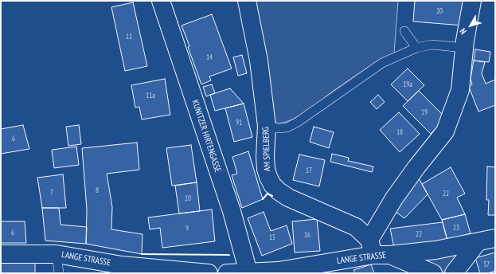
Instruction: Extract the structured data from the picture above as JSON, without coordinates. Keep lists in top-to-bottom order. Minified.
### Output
{"streets":{"street":["KUNITZER HIRTENGASSE","AM SPIELBERG","LANGE STRASSE"]},"crossings":[["KUNITZER HIRTENGASSE","LANGE STRASSE"],["AM SPIELBERG","LANGE STRASSE"]],"house_numbers":["20","11","14","19a","11a","19","91","18","6","17","8","7","22","10","23","9","6","22","16","15","37"],"north":"bottom left"}
